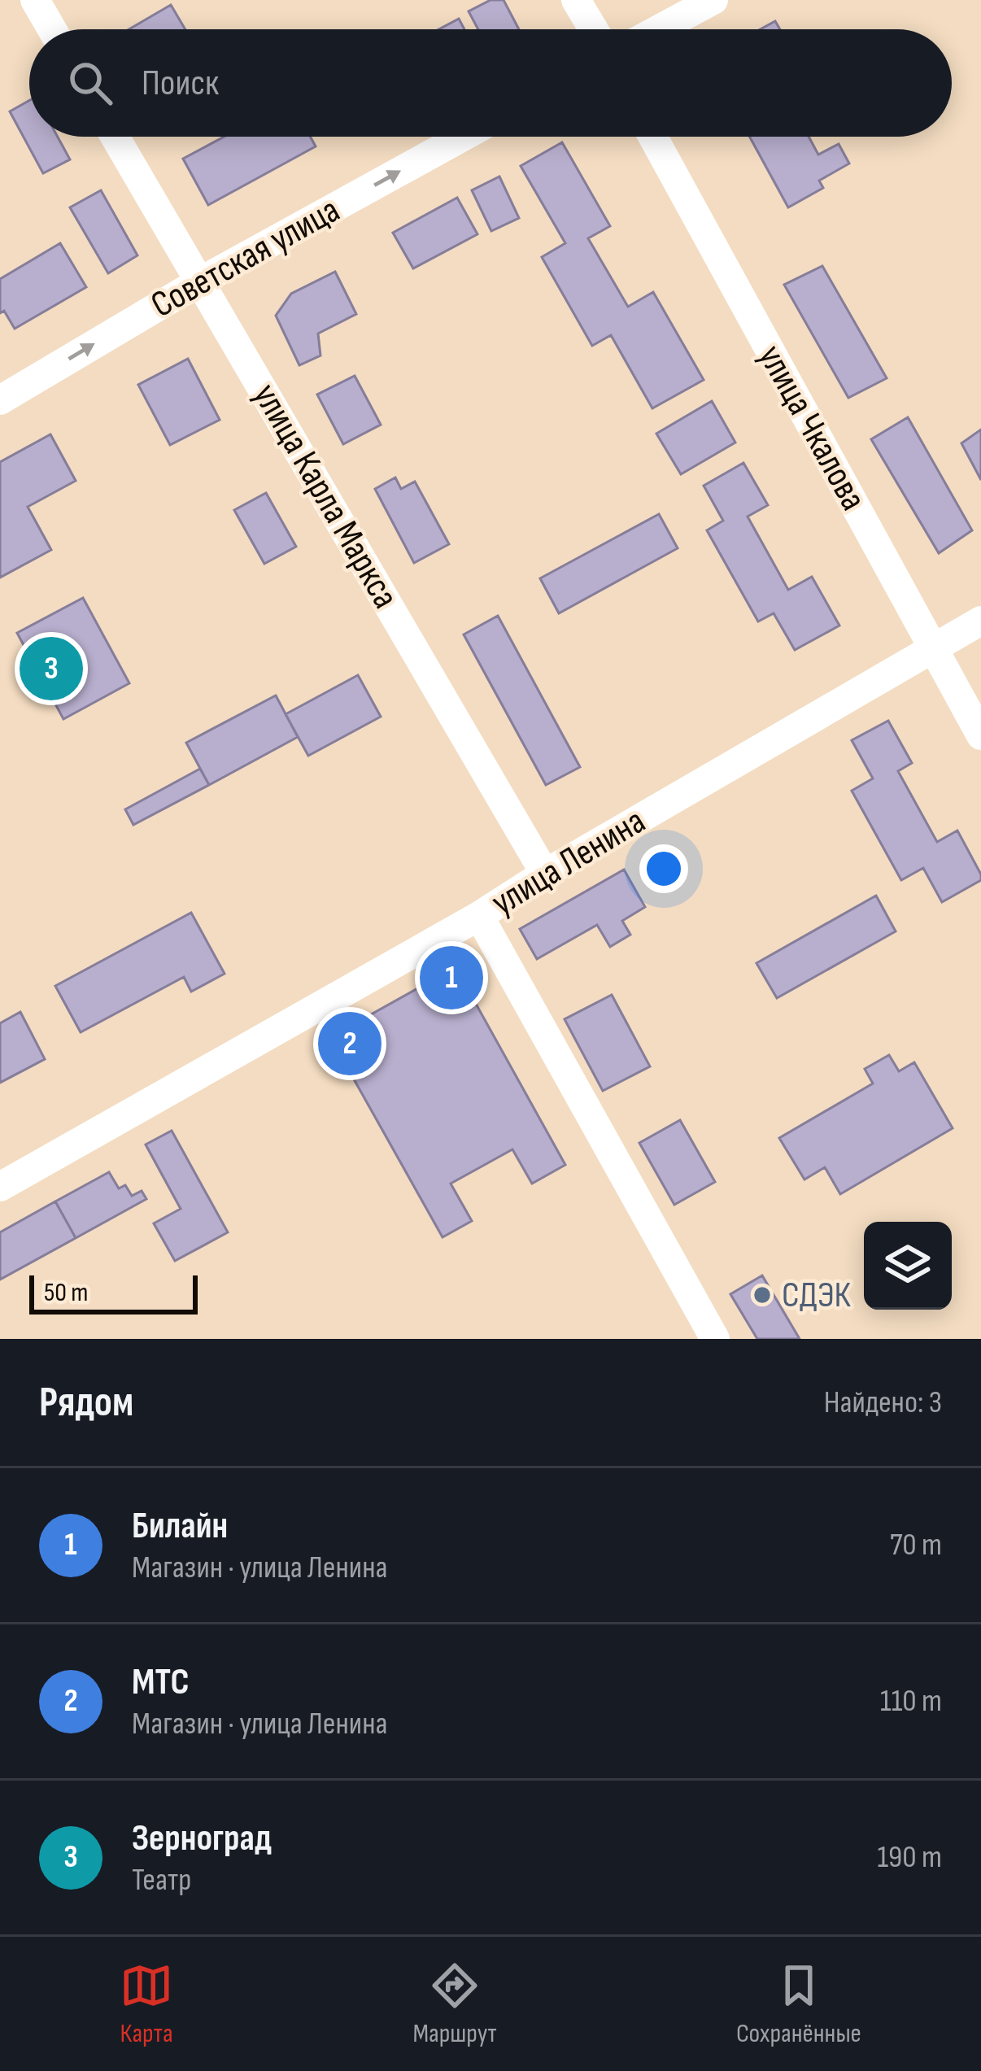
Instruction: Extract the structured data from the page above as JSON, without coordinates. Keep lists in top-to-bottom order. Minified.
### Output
{"streets":{"street":["Советская улица","улица Чкалова","улица Карла Маркса","улица Ленина"]},"crossings":[["Советская улица","улица Карла Маркса"],["улица Чкалова","улица Ленина"],["улица Карла Маркса","улица Ленина"]],"one_way":["Советская улица"],"places":["СДЭК"],"scale_bar":"50 m","page":{"search":"Поиск","pins":["3","1","2"],"scale":"50 m","heading":["Рядом","Найдено: 3"],"list":[{"mark":"1","name":"Билайн","note":"Магазин · улица Ленина","value":"70 m"},{"mark":"2","name":"МТС","note":"Магазин · улица Ленина","value":"110 m"},{"mark":"3","name":"Зерноград","note":"Театр","value":"190 m"}],"nav":["Карта","Маршрут","Сохранённые"]}}
